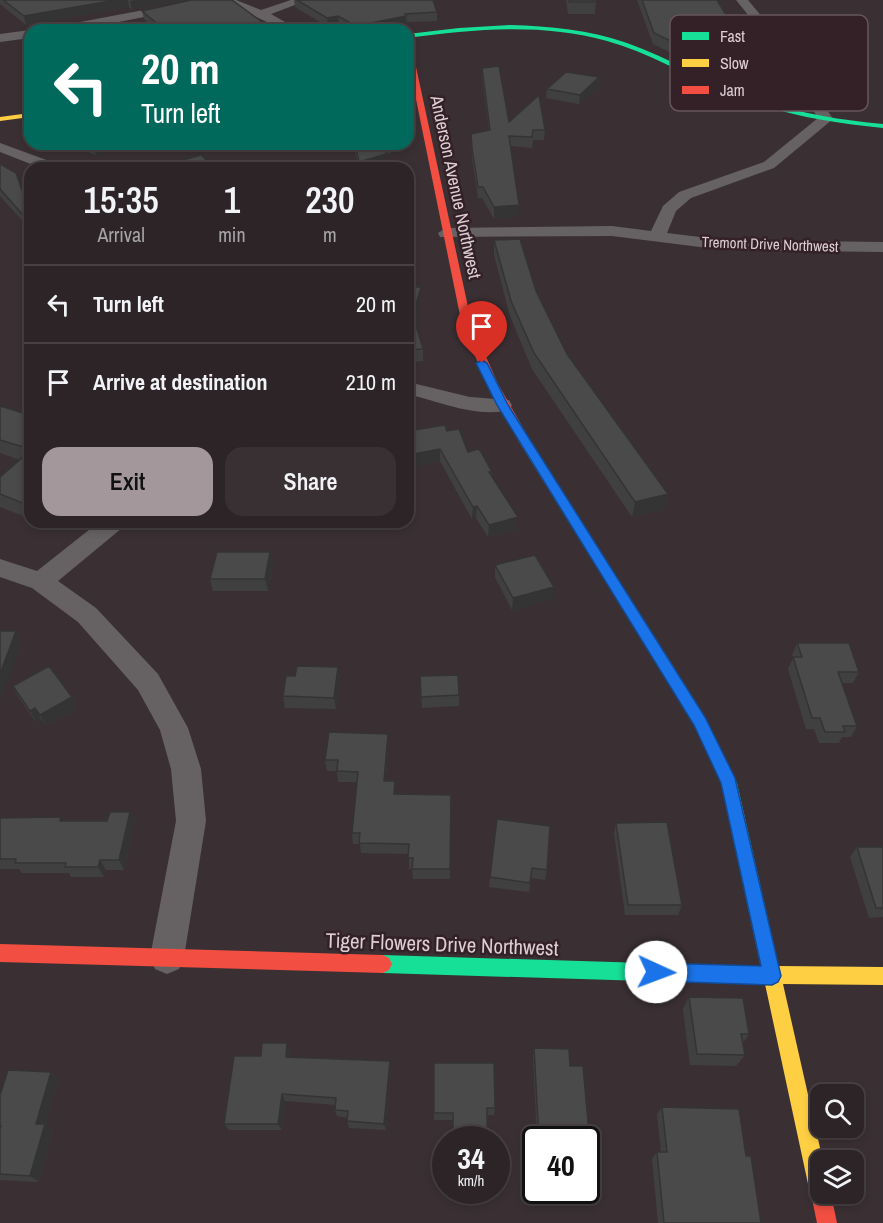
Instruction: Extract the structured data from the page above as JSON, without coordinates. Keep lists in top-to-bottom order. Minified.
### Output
{"streets":{"street":["Anderson Avenue Northwest","Tremont Drive Northwest","Tiger Flowers Drive Northwest"]},"crossings":[["Anderson Avenue Northwest","Tremont Drive Northwest"],["Anderson Avenue Northwest","Tiger Flowers Drive Northwest"]],"legend":["Fast","Slow","Jam"],"page":{"turn":["20 m","Turn left"],"eta":["15:35","Arrival","1","min","230","m"],"list":[{"name":"Turn left","value":"20 m"},{"name":"Arrive at destination","value":"210 m"}],"buttons":["Exit","Share"],"speed":"34 km/h","limit":"40"}}
